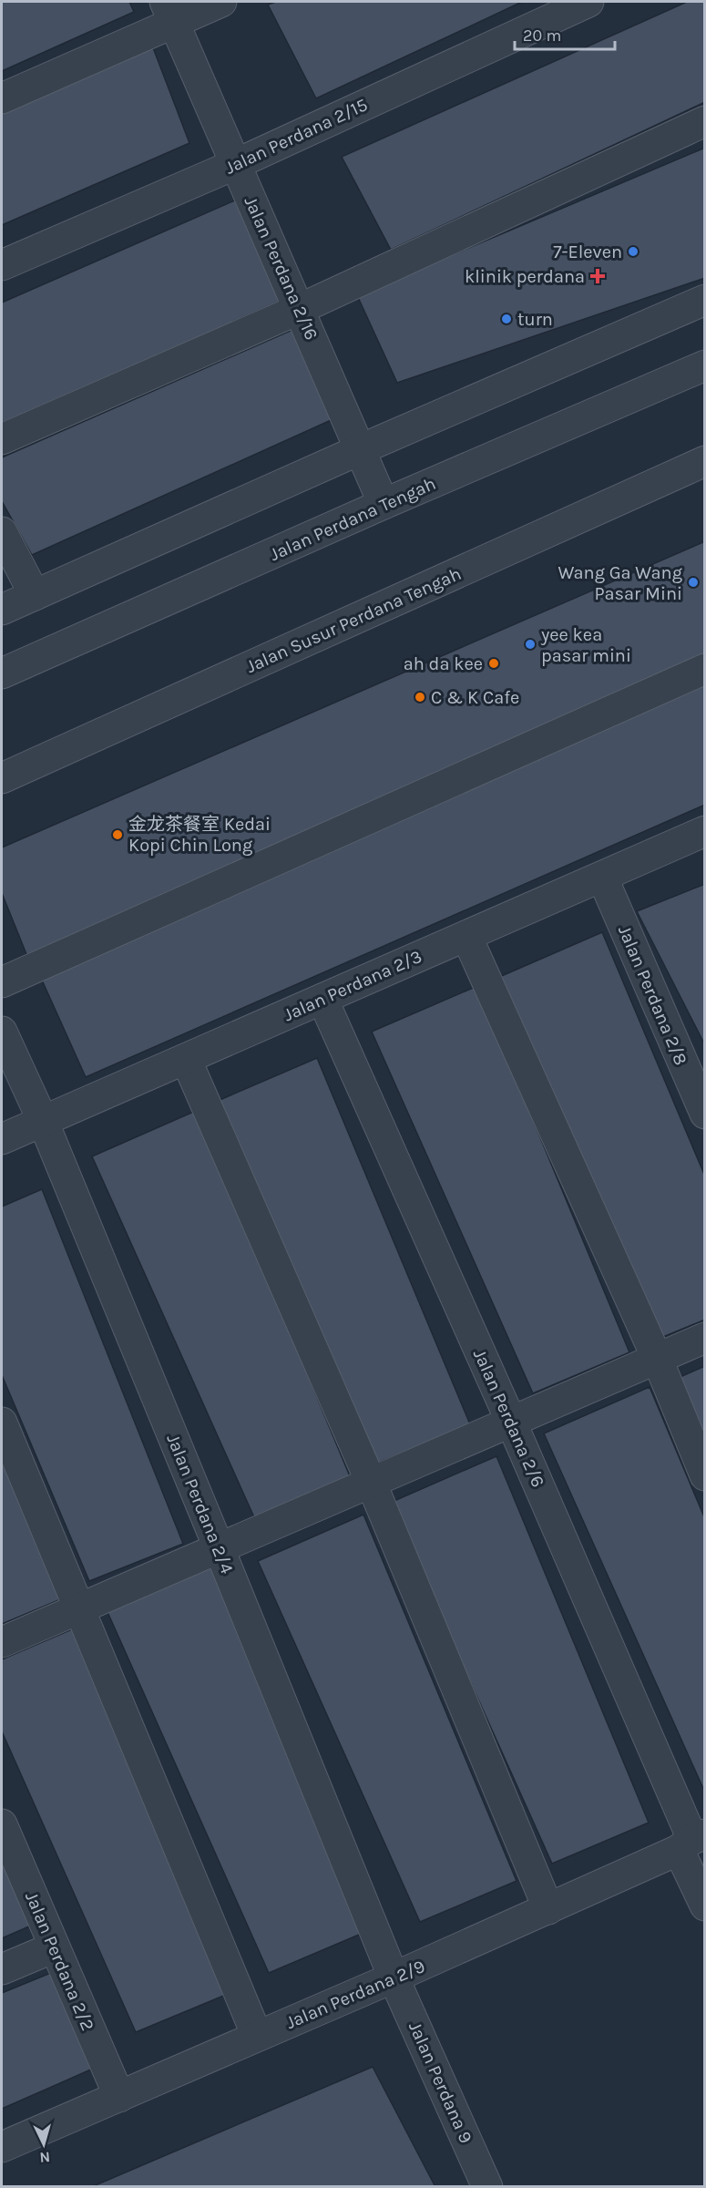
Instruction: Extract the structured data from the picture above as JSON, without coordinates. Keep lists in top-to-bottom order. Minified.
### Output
{"streets":{"street":["Jalan Perdana 2/15","Jalan Perdana 2/16","Jalan Perdana Tengah","Jalan Susur Perdana Tengah","Jalan Perdana 2/3","Jalan Perdana 2/8","Jalan Perdana 2/6","Jalan Perdana 2/4","Jalan Perdana 2/2","Jalan Perdana 2/9","Jalan Perdana 9"]},"crossings":[["Jalan Perdana 2/15","Jalan Perdana 2/16"],["Jalan Perdana 2/16","Jalan Perdana Tengah"],["Jalan Perdana 2/3","Jalan Perdana 2/8"],["Jalan Perdana 2/3","Jalan Perdana 2/6"],["Jalan Perdana 2/3","Jalan Perdana 2/4"],["Jalan Perdana 2/6","Jalan Perdana 2/9"],["Jalan Perdana 2/4","Jalan Perdana 2/9"],["Jalan Perdana 2/4","Jalan Perdana 9"],["Jalan Perdana 2/2","Jalan Perdana 2/9"],["Jalan Perdana 2/9","Jalan Perdana 9"]],"places":{"other":["7-Eleven","turn","Wang Ga Wang Pasar Mini","yee kea pasar mini","ah da kee","C & K Cafe","金龙茶餐室 Kedai Kopi Chin Long"],"health":["klinik perdana"]},"scale_bar":"20 m","north":"bottom"}
